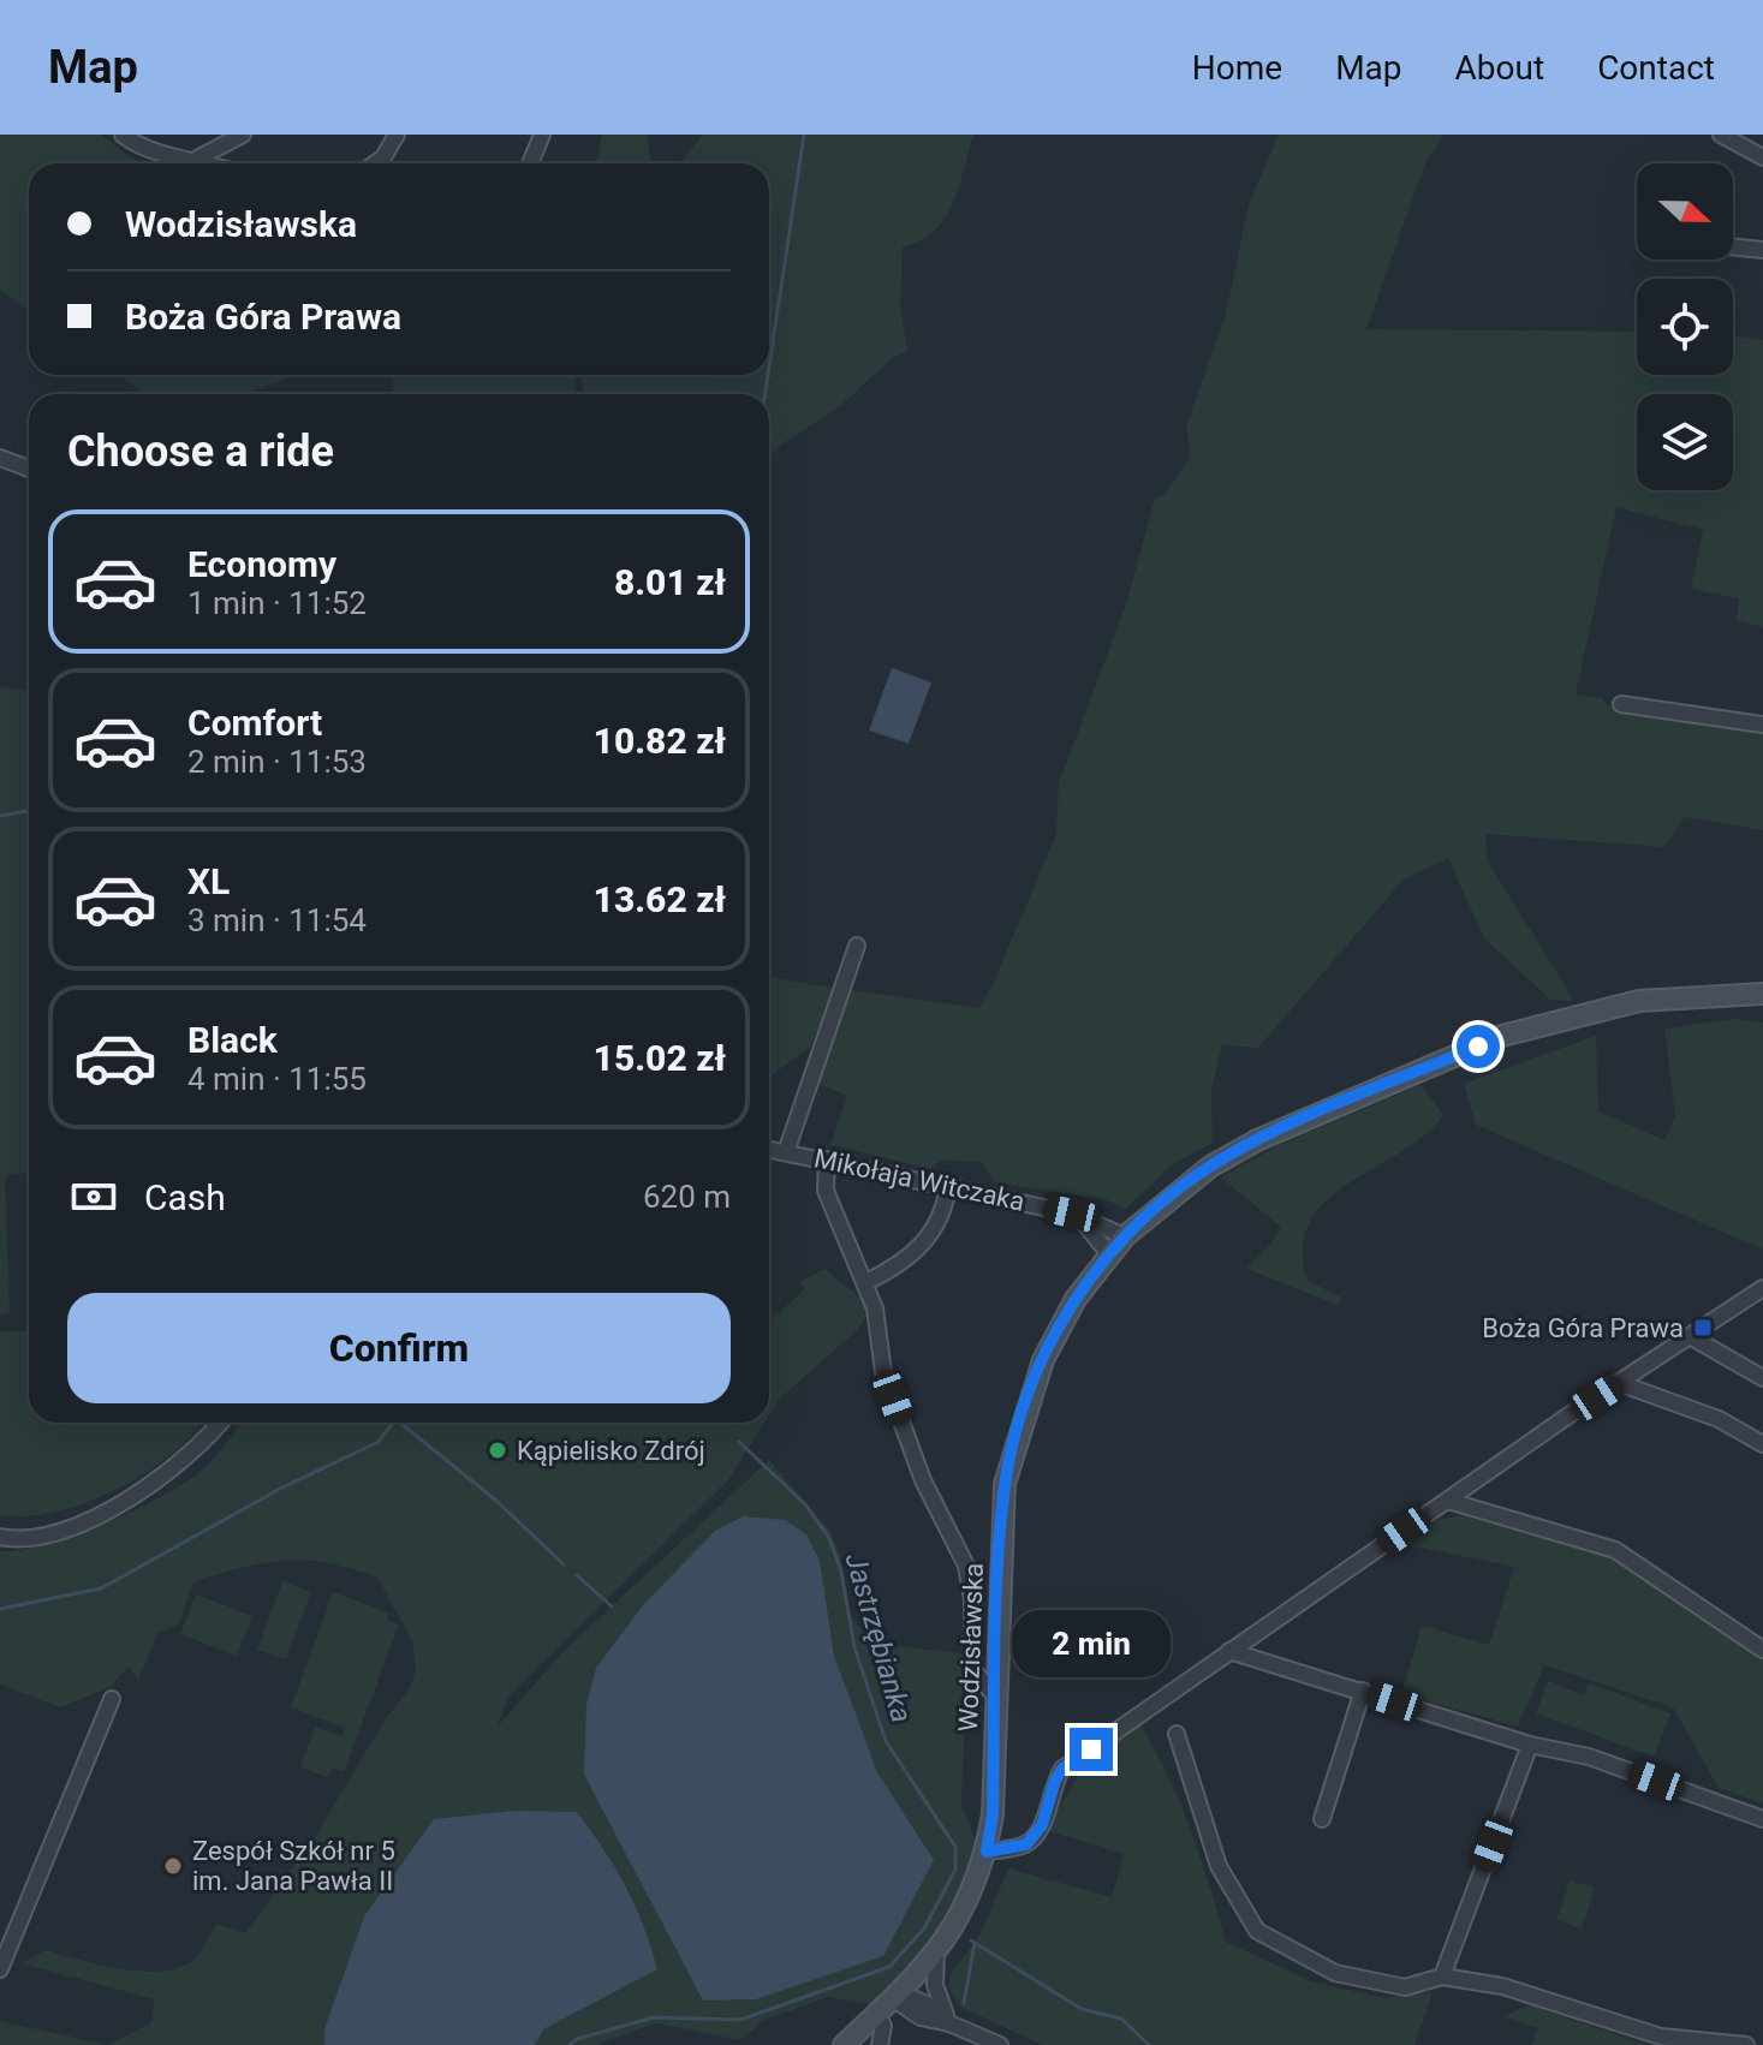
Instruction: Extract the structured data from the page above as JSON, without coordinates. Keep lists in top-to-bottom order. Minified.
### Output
{"streets":{"main road":["Wodzisławska"],"street":["Mikołaja Witczaka"]},"crossings":[["Mikołaja Witczaka","Wodzisławska"]],"water":["Jastrzębianka"],"places":{"transit":["Boża Góra Prawa"],"other":["Kąpielisko Zdrój","Zespół Szkół nr 5 im. Jana Pawła II"]},"north":"right","page":{"header":"Map","nav":["Home","Map","About","Contact"],"banner":["Wodzisławska","Boża Góra Prawa"],"heading":"Choose a ride","list":[{"name":"Economy","note":"1 min · 11:52","value":"8.01 zł"},{"name":"Comfort","note":"2 min · 11:53","value":"10.82 zł"},{"name":"XL","note":"3 min · 11:54","value":"13.62 zł"},{"name":"Black","note":"4 min · 11:55","value":"15.02 zł"}],"pay":["Cash","620 m"],"buttons":"Confirm","bubble":"2 min"}}
